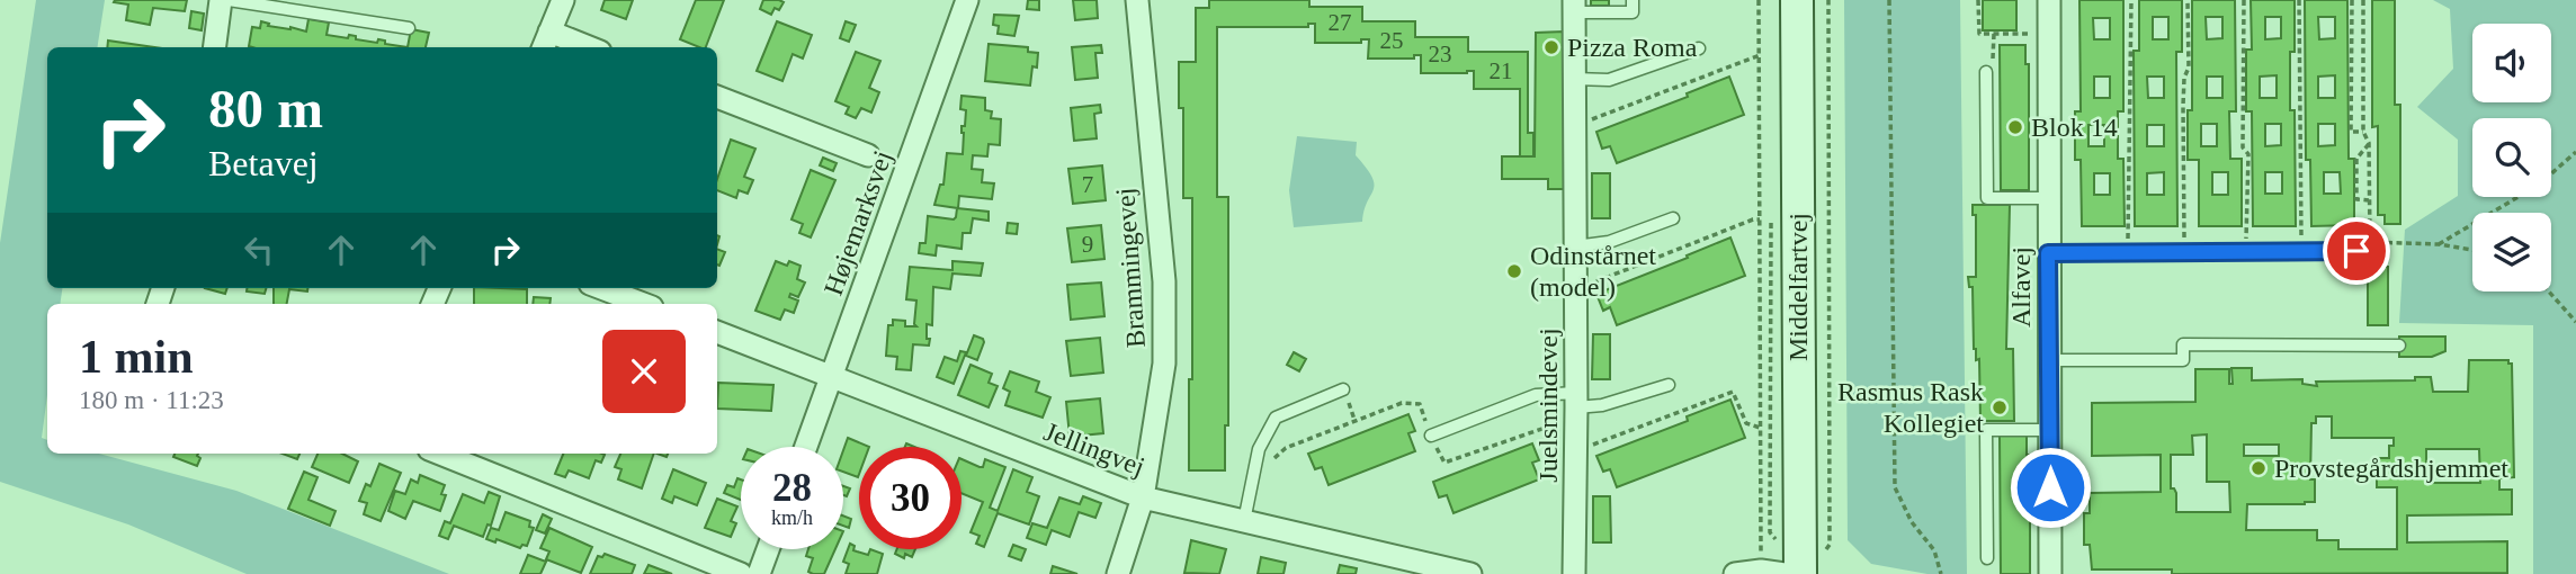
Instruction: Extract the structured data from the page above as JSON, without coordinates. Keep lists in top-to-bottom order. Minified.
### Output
{"streets":{"main road":["Middelfartvej"],"street":["Højemarksvej","Brammingevej","Alfavej","Juelsmindevej","Jellingvej"]},"crossings":[["Højemarksvej","Jellingvej"],["Brammingevej","Jellingvej"]],"places":["Pizza Roma","Blok 14","Odinstårnet (model)","Rasmus Rask Kollegiet","Provstegårdshjemmet"],"house_numbers":["27","25","23","21","7","9"],"page":{"turn":["80 m","Betavej"],"heading":["1 min","180 m · 11:23"],"speed":"28 km/h","limit":"30"}}
